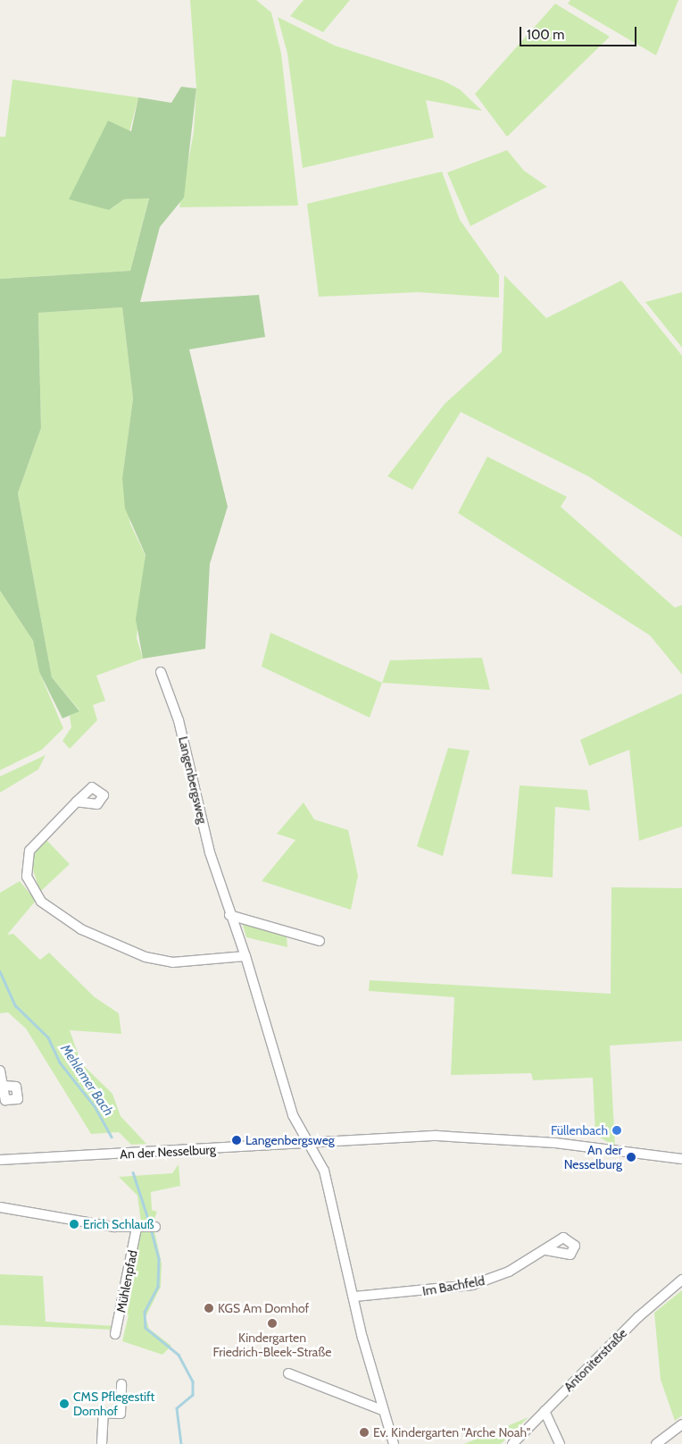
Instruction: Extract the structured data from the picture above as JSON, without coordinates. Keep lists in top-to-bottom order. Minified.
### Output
{"streets":{"street":["Langenbergsweg","An der Nesselburg","Mühlenpfad","Im Bachfeld","Antoniterstraße"]},"crossings":[["Langenbergsweg","An der Nesselburg"],["Langenbergsweg","Im Bachfeld"]],"water":["Mehlemer Bach"],"places":["Füllenbach","Langenbergsweg","An der Nesselburg","Erich Schlauß","KGS Am Domhof","Kindergarten Friedrich-Bleek-Straße","CMS Pflegestift Domhof","Ev. Kindergarten \"Arche Noah\""],"scale_bar":"100 m"}
